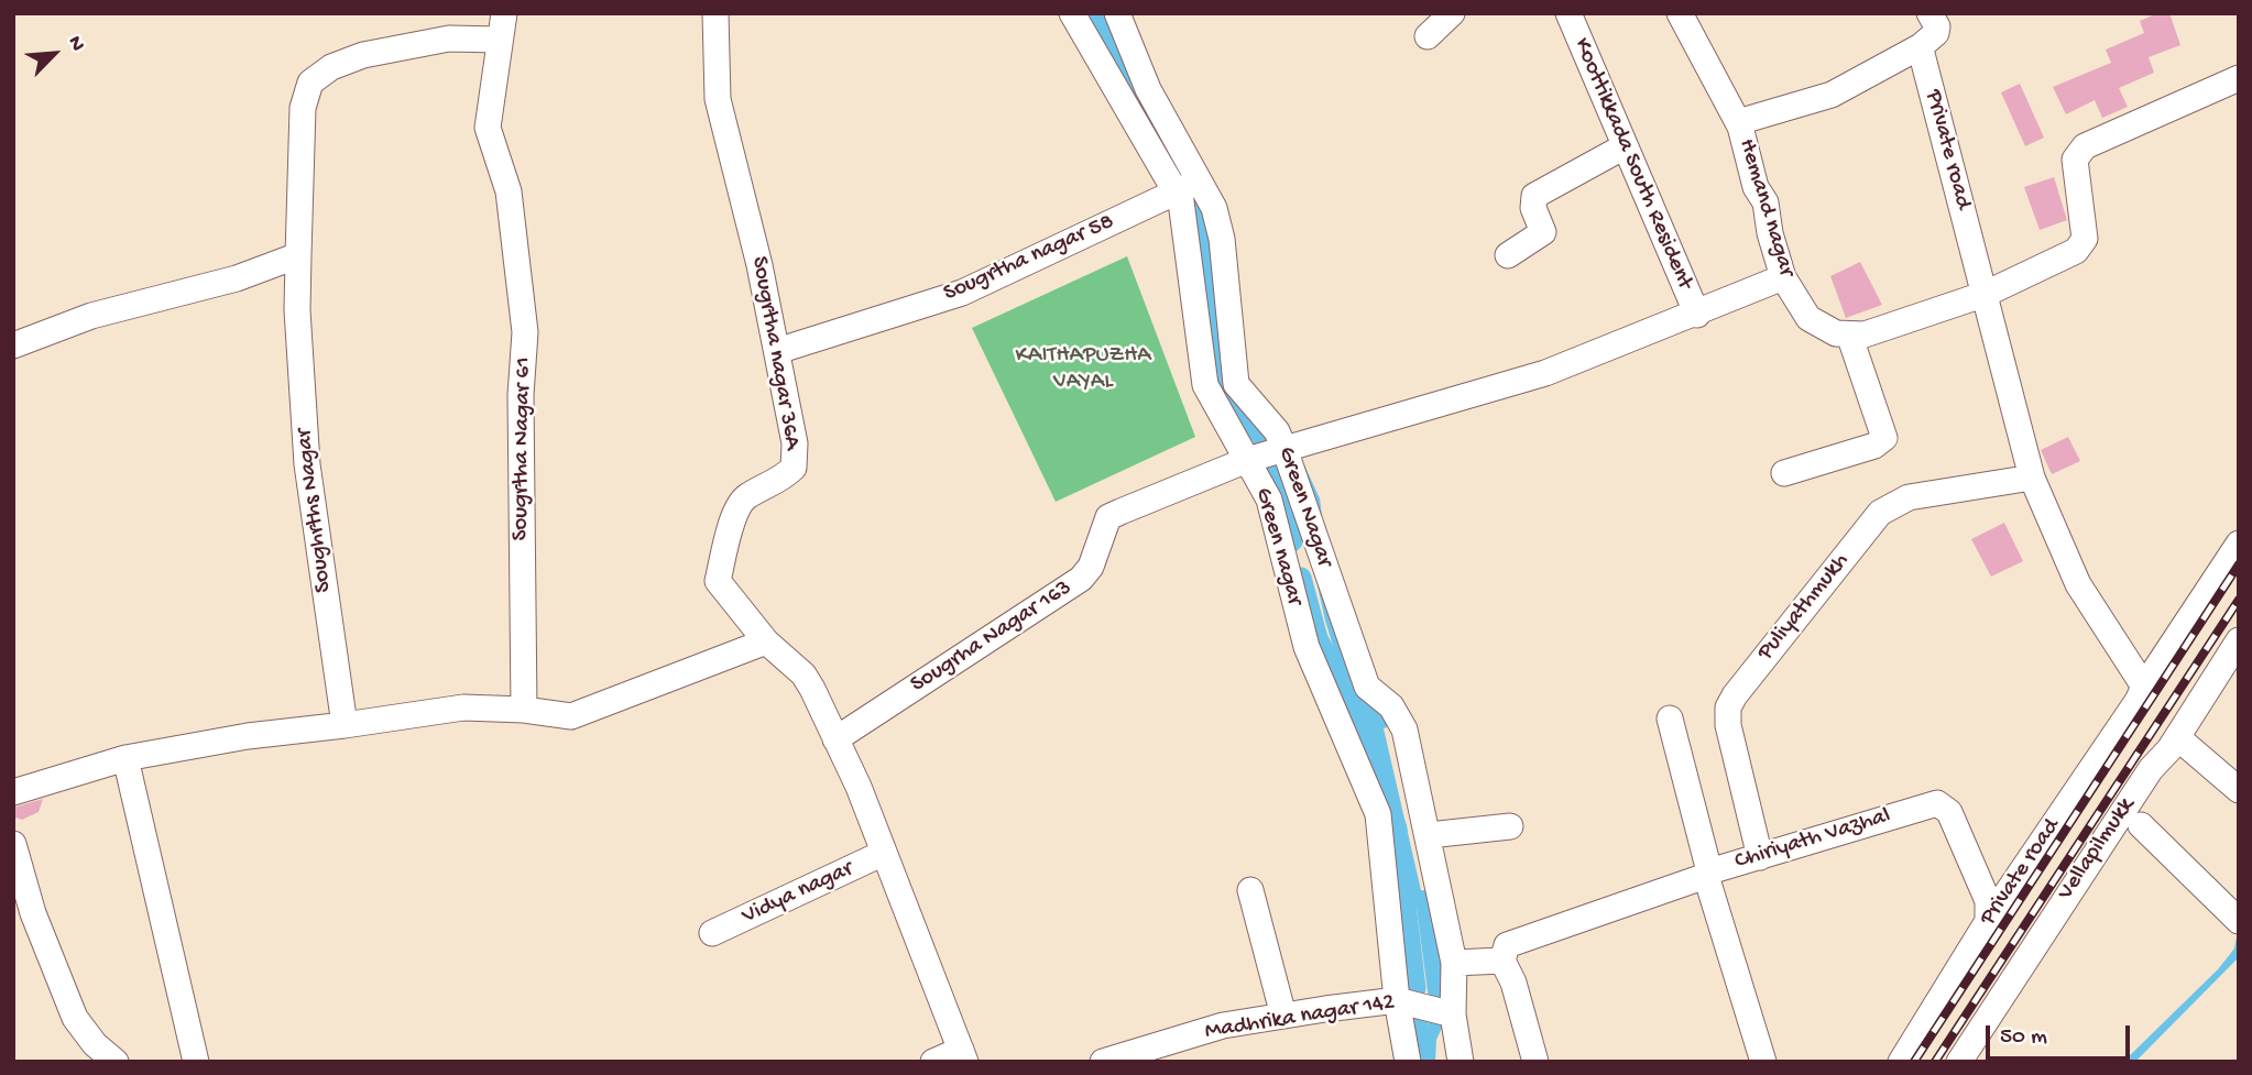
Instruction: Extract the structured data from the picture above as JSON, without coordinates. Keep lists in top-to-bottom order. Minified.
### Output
{"streets":{"street":["Private road","Koottikkada South Resident","Hemand nagar","Sougrtha nagar 58","Sougrtha nagar 36A","Sougrtha Nagar 61","Green Nagar","Soughrths Nagar","Green nagar","Puliyathmukh","Sougrha Nagar 163","Chiriyath Vazhal","Vellapilmukk","Vidya nagar","Madhrika nagar 142"]},"crossings":[["Private road","Puliyathmukh"],["Private road","Chiriyath Vazhal"],["Koottikkada South Resident","Sougrha Nagar 163"],["Hemand nagar","Sougrha Nagar 163"],["Sougrtha nagar 58","Sougrtha nagar 36A"],["Sougrtha nagar 58","Green nagar"],["Sougrtha nagar 36A","Sougrha Nagar 163"],["Sougrtha nagar 36A","Vidya nagar"],["Sougrtha Nagar 61","Soughrths Nagar"],["Green Nagar","Sougrha Nagar 163"],["Green Nagar","Madhrika nagar 142"],["Green nagar","Sougrha Nagar 163"],["Green nagar","Madhrika nagar 142"],["Puliyathmukh","Chiriyath Vazhal"]],"parks":["KAITHAPUZHA VAYAL"],"scale_bar":"50 m","north":"top right"}
